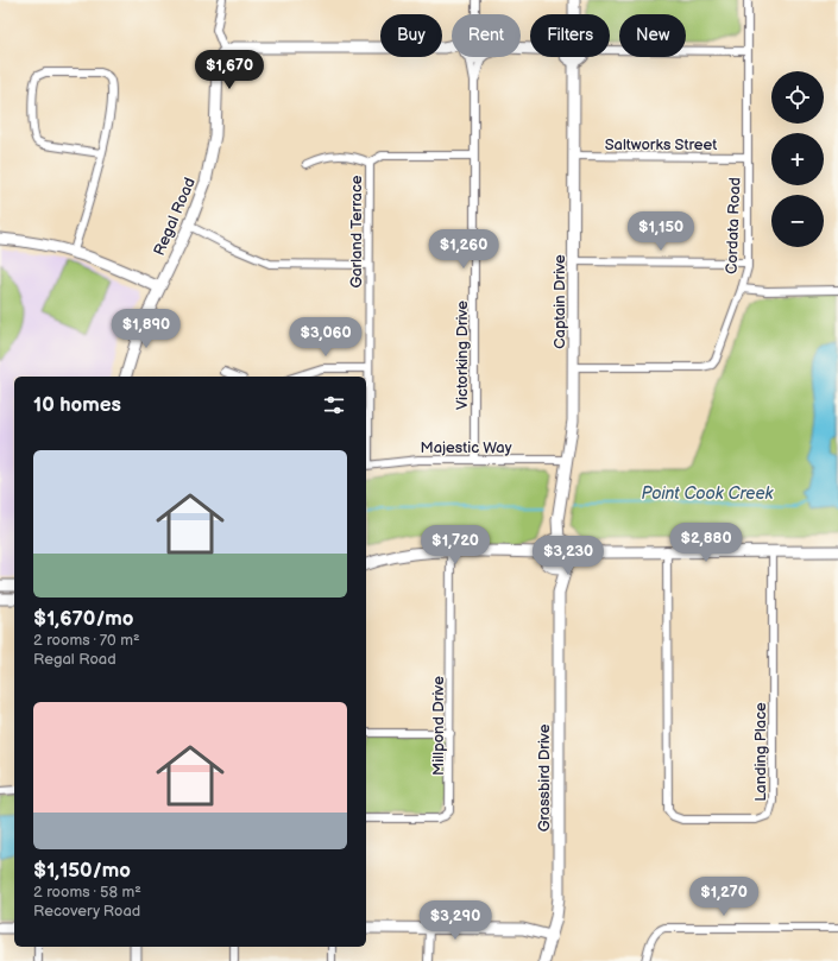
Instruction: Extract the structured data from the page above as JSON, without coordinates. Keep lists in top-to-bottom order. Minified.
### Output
{"streets":{"street":["Saltworks Street","Regal Road","Cordata Road","Garland Terrace","Captain Drive","Victorking Drive","Majestic Way","Millpond Drive","Landing Place","Grassbird Drive"]},"crossings":[["Saltworks Street","Cordata Road"],["Saltworks Street","Captain Drive"],["Cordata Road","Captain Drive"],["Garland Terrace","Victorking Drive"],["Garland Terrace","Majestic Way"],["Captain Drive","Majestic Way"],["Captain Drive","Grassbird Drive"],["Victorking Drive","Majestic Way"]],"water":["Point Cook Creek"],"page":{"chip":["Buy","Rent","Filters","New"],"price":["$1,670","$1,150","$1,260","$1,890","$3,060","$2,880","$1,720","$3,230","$1,270","$3,290"],"map_buttons":["+","−"],"heading":"10 homes","list":[{"name":"$1,670/mo","note":"2 rooms · 70 m² · Regal Road"},{"name":"$1,150/mo","note":"2 rooms · 58 m² · Recovery Road"}]}}
